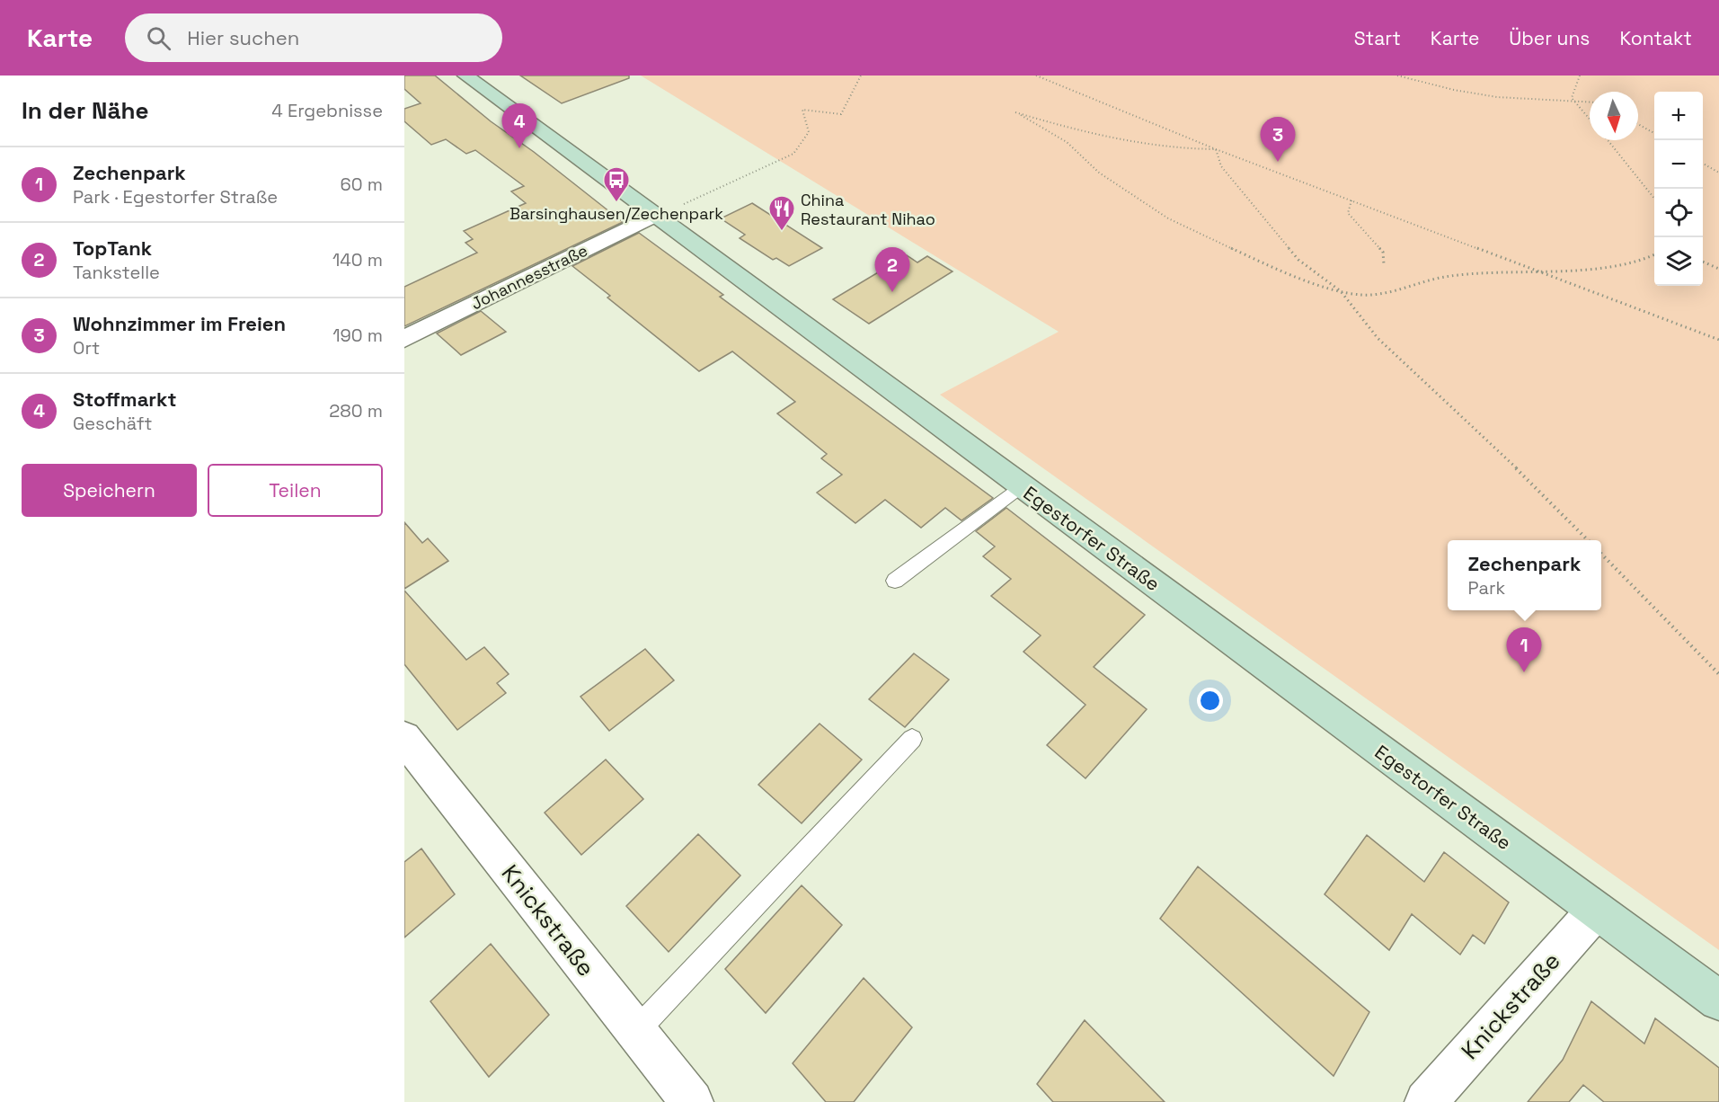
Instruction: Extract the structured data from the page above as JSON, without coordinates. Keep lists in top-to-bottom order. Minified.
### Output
{"streets":{"main road":["Egestorfer Straße"],"street":["Johannesstraße","Knickstraße"]},"crossings":[["Johannesstraße","Egestorfer Straße"],["Egestorfer Straße","Knickstraße"]],"places":{"bus stop":["Barsinghausen/Zechenpark"],"restaurant":["China Restaurant Nihao"]},"north":"bottom","page":{"header":"Karte","search":"Hier suchen","nav":["Start","Karte","Über uns","Kontakt"],"heading":["In der Nähe","4 Ergebnisse"],"map_buttons":["+","−"],"pins":["4","3","2","1"],"list":[{"mark":"1","name":"Zechenpark","note":"Park · Egestorfer Straße","value":"60 m"},{"mark":"2","name":"TopTank","note":"Tankstelle","value":"140 m"},{"mark":"3","name":"Wohnzimmer im Freien","note":"Ort","value":"190 m"},{"mark":"4","name":"Stoffmarkt","note":"Geschäft","value":"280 m"}],"buttons":["Speichern","Teilen"],"popup":["Zechenpark","Park"]}}
